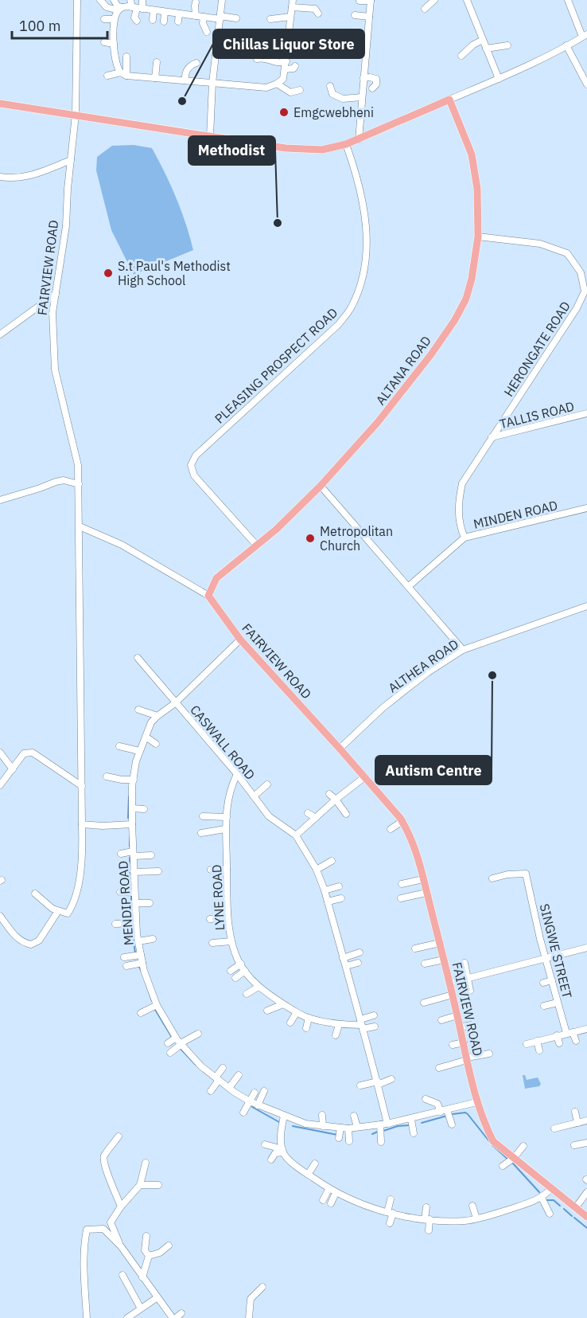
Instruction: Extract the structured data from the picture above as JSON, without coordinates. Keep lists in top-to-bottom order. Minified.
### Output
{"streets":{"main road":["FAIRVIEW ROAD","ALTANA ROAD"],"street":["HERONGATE ROAD","PLEASING PROSPECT ROAD","TALLIS ROAD","MINDEN ROAD","ALTHEA ROAD","CASWALL ROAD","LYNE ROAD","MENDIP ROAD","SINGWE STREET"]},"crossings":[["FAIRVIEW ROAD","ALTANA ROAD"],["FAIRVIEW ROAD","ALTHEA ROAD"],["FAIRVIEW ROAD","MENDIP ROAD"],["HERONGATE ROAD","ALTANA ROAD"],["HERONGATE ROAD","TALLIS ROAD"],["HERONGATE ROAD","MINDEN ROAD"],["PLEASING PROSPECT ROAD","ALTANA ROAD"],["CASWALL ROAD","LYNE ROAD"],["CASWALL ROAD","MENDIP ROAD"]],"places":["Chillas Liquor Store","Emgcwebheni","Methodist","S.t Paul's Methodist High School","Metropolitan Church","Autism Centre"],"scale_bar":"100 m"}
